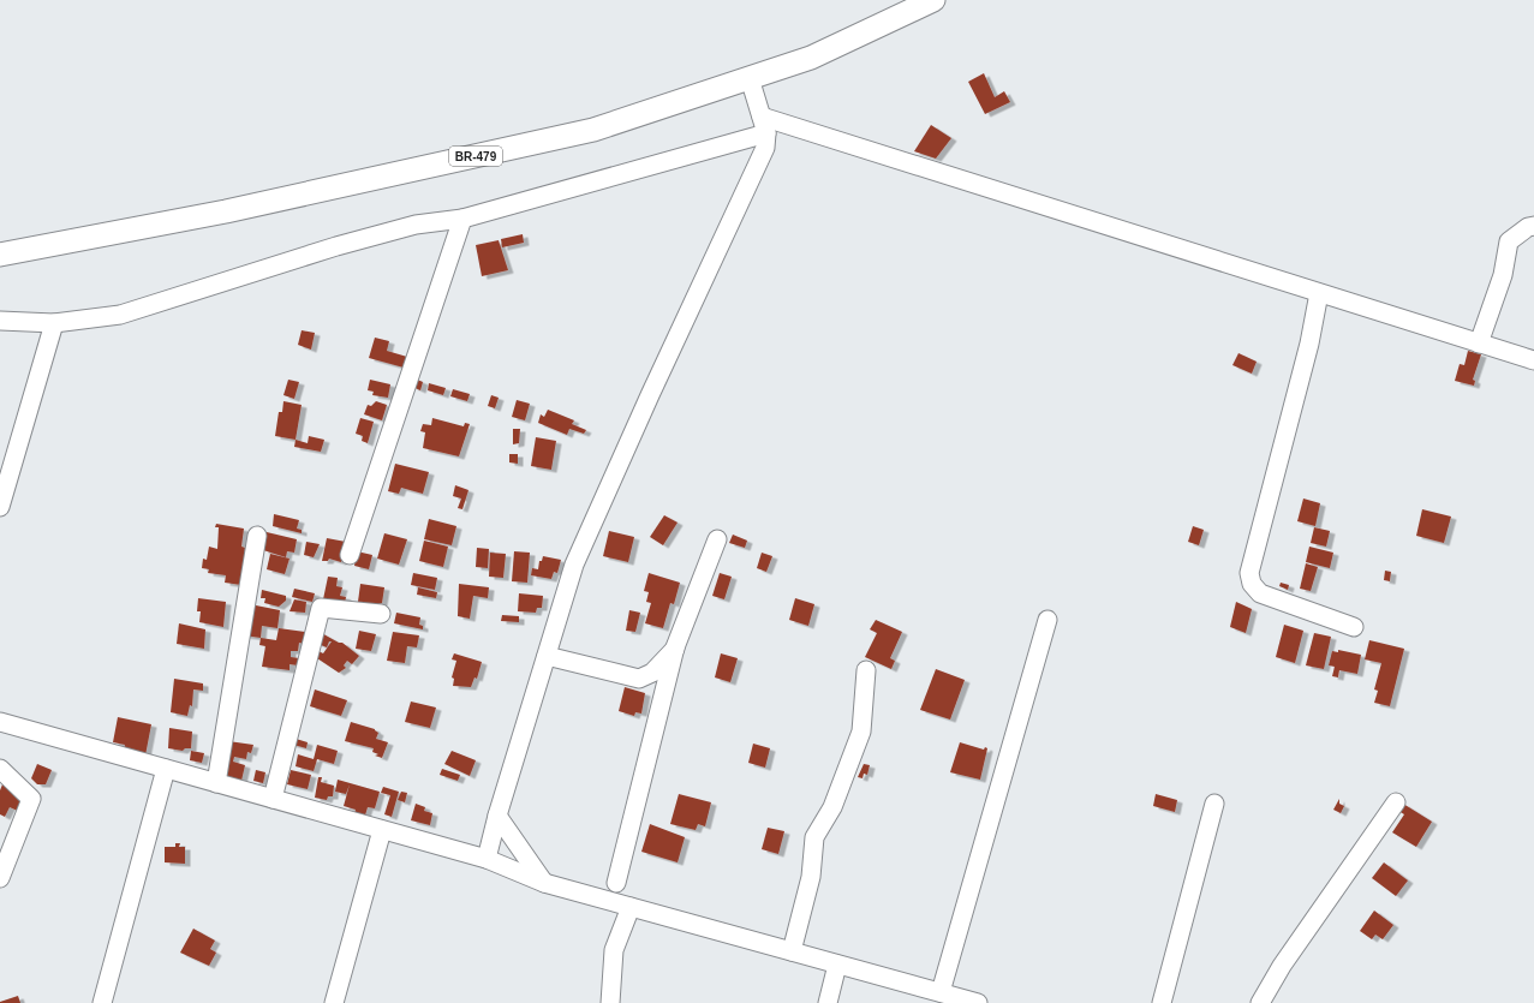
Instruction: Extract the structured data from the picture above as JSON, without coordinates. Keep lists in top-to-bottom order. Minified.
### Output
{"streets":{"main road":["BR-479"]}}
